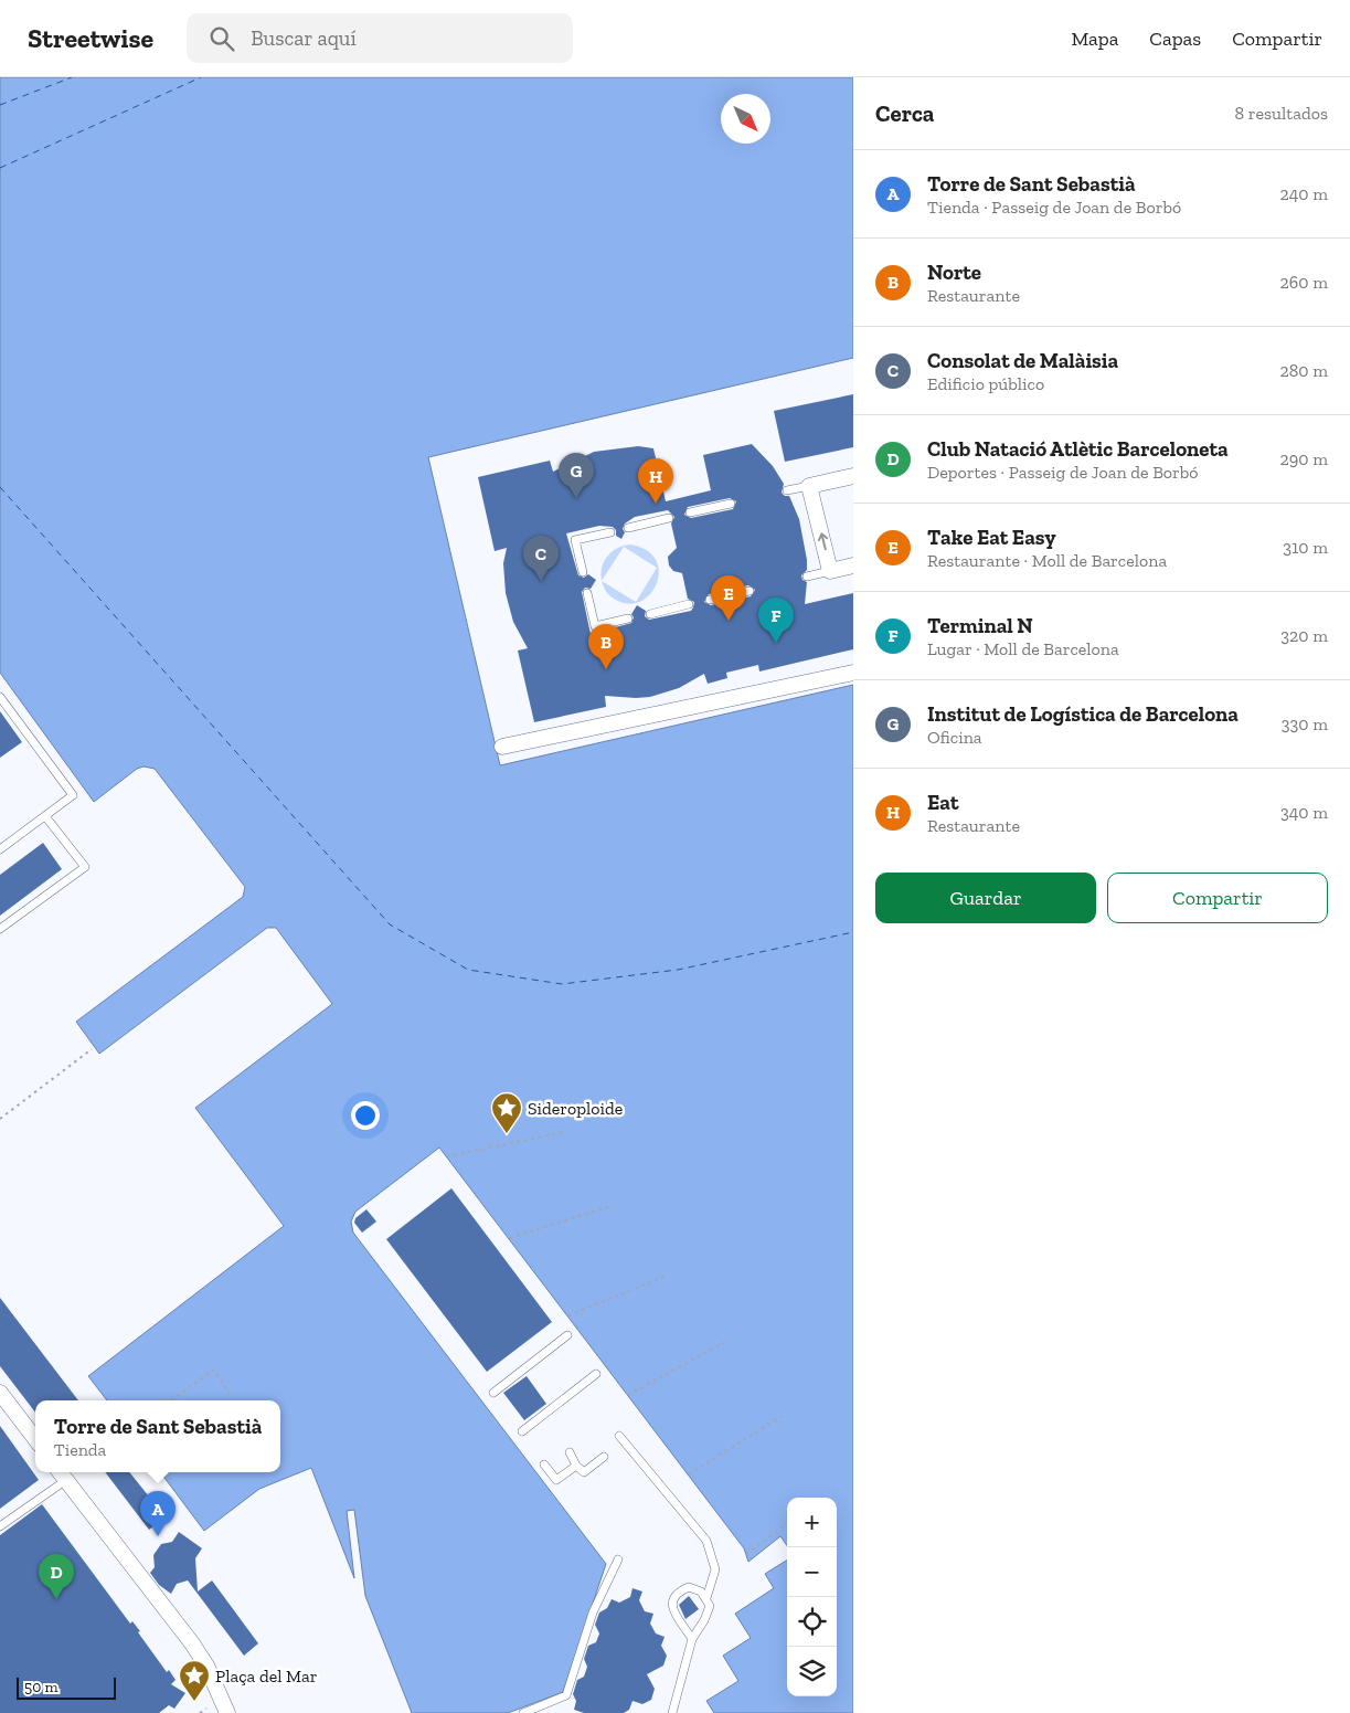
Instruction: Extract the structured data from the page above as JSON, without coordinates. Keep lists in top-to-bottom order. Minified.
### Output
{"places":{"place":["Sideroploide","Plaça del Mar"]},"scale_bar":"50 m","north":"bottom right","page":{"header":"Streetwise","search":"Buscar aquí","nav":["Mapa","Capas","Compartir"],"heading":["Cerca","8 resultados"],"list":[{"mark":"A","name":"Torre de Sant Sebastià","note":"Tienda · Passeig de Joan de Borbó","value":"240 m"},{"mark":"B","name":"Norte","note":"Restaurante","value":"260 m"},{"mark":"C","name":"Consolat de Malàisia","note":"Edificio público","value":"280 m"},{"mark":"D","name":"Club Natació Atlètic Barceloneta","note":"Deportes · Passeig de Joan de Borbó","value":"290 m"},{"mark":"E","name":"Take Eat Easy","note":"Restaurante · Moll de Barcelona","value":"310 m"},{"mark":"F","name":"Terminal N","note":"Lugar · Moll de Barcelona","value":"320 m"},{"mark":"G","name":"Institut de Logística de Barcelona","note":"Oficina","value":"330 m"},{"mark":"H","name":"Eat","note":"Restaurante","value":"340 m"}],"pins":["G","H","C","E","F","B","A","D"],"buttons":["Guardar","Compartir"],"popup":["Torre de Sant Sebastià","Tienda"],"map_buttons":["+","−"],"scale":"50 m"}}
